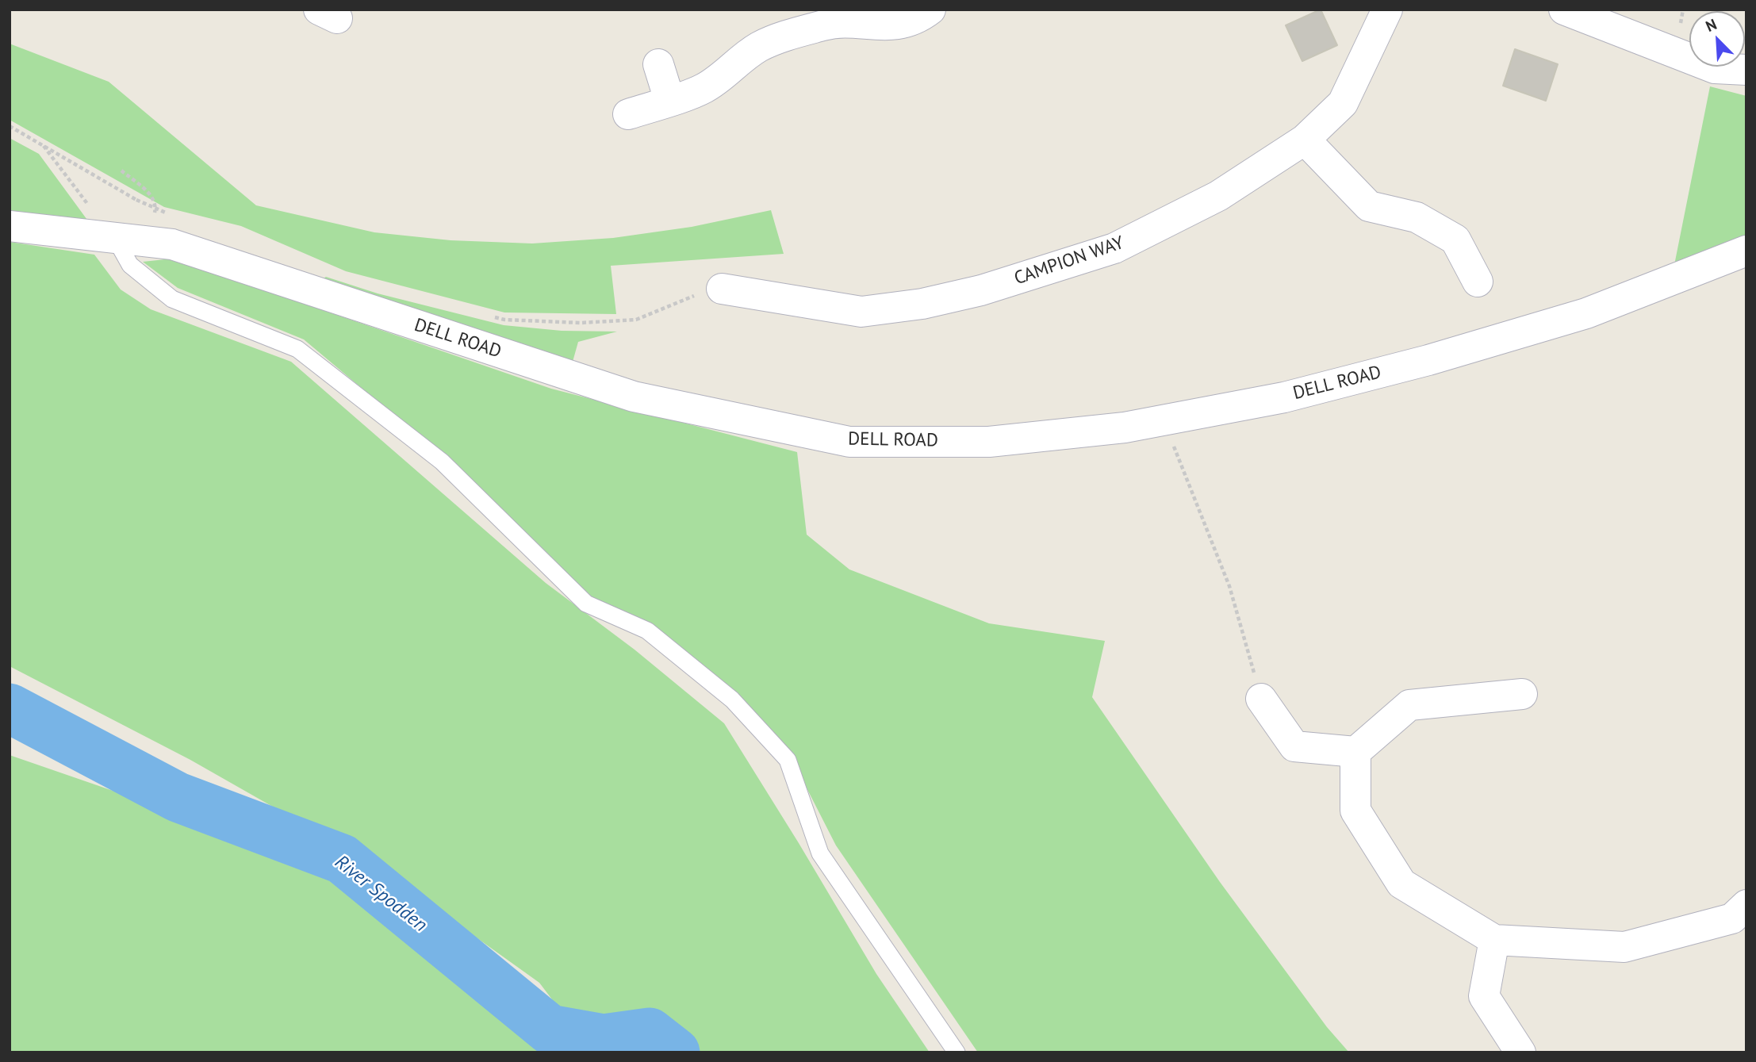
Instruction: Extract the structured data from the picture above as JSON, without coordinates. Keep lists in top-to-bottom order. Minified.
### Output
{"streets":{"street":["CAMPION WAY","DELL ROAD"]},"water":["River Spodden"],"north":"top left"}
